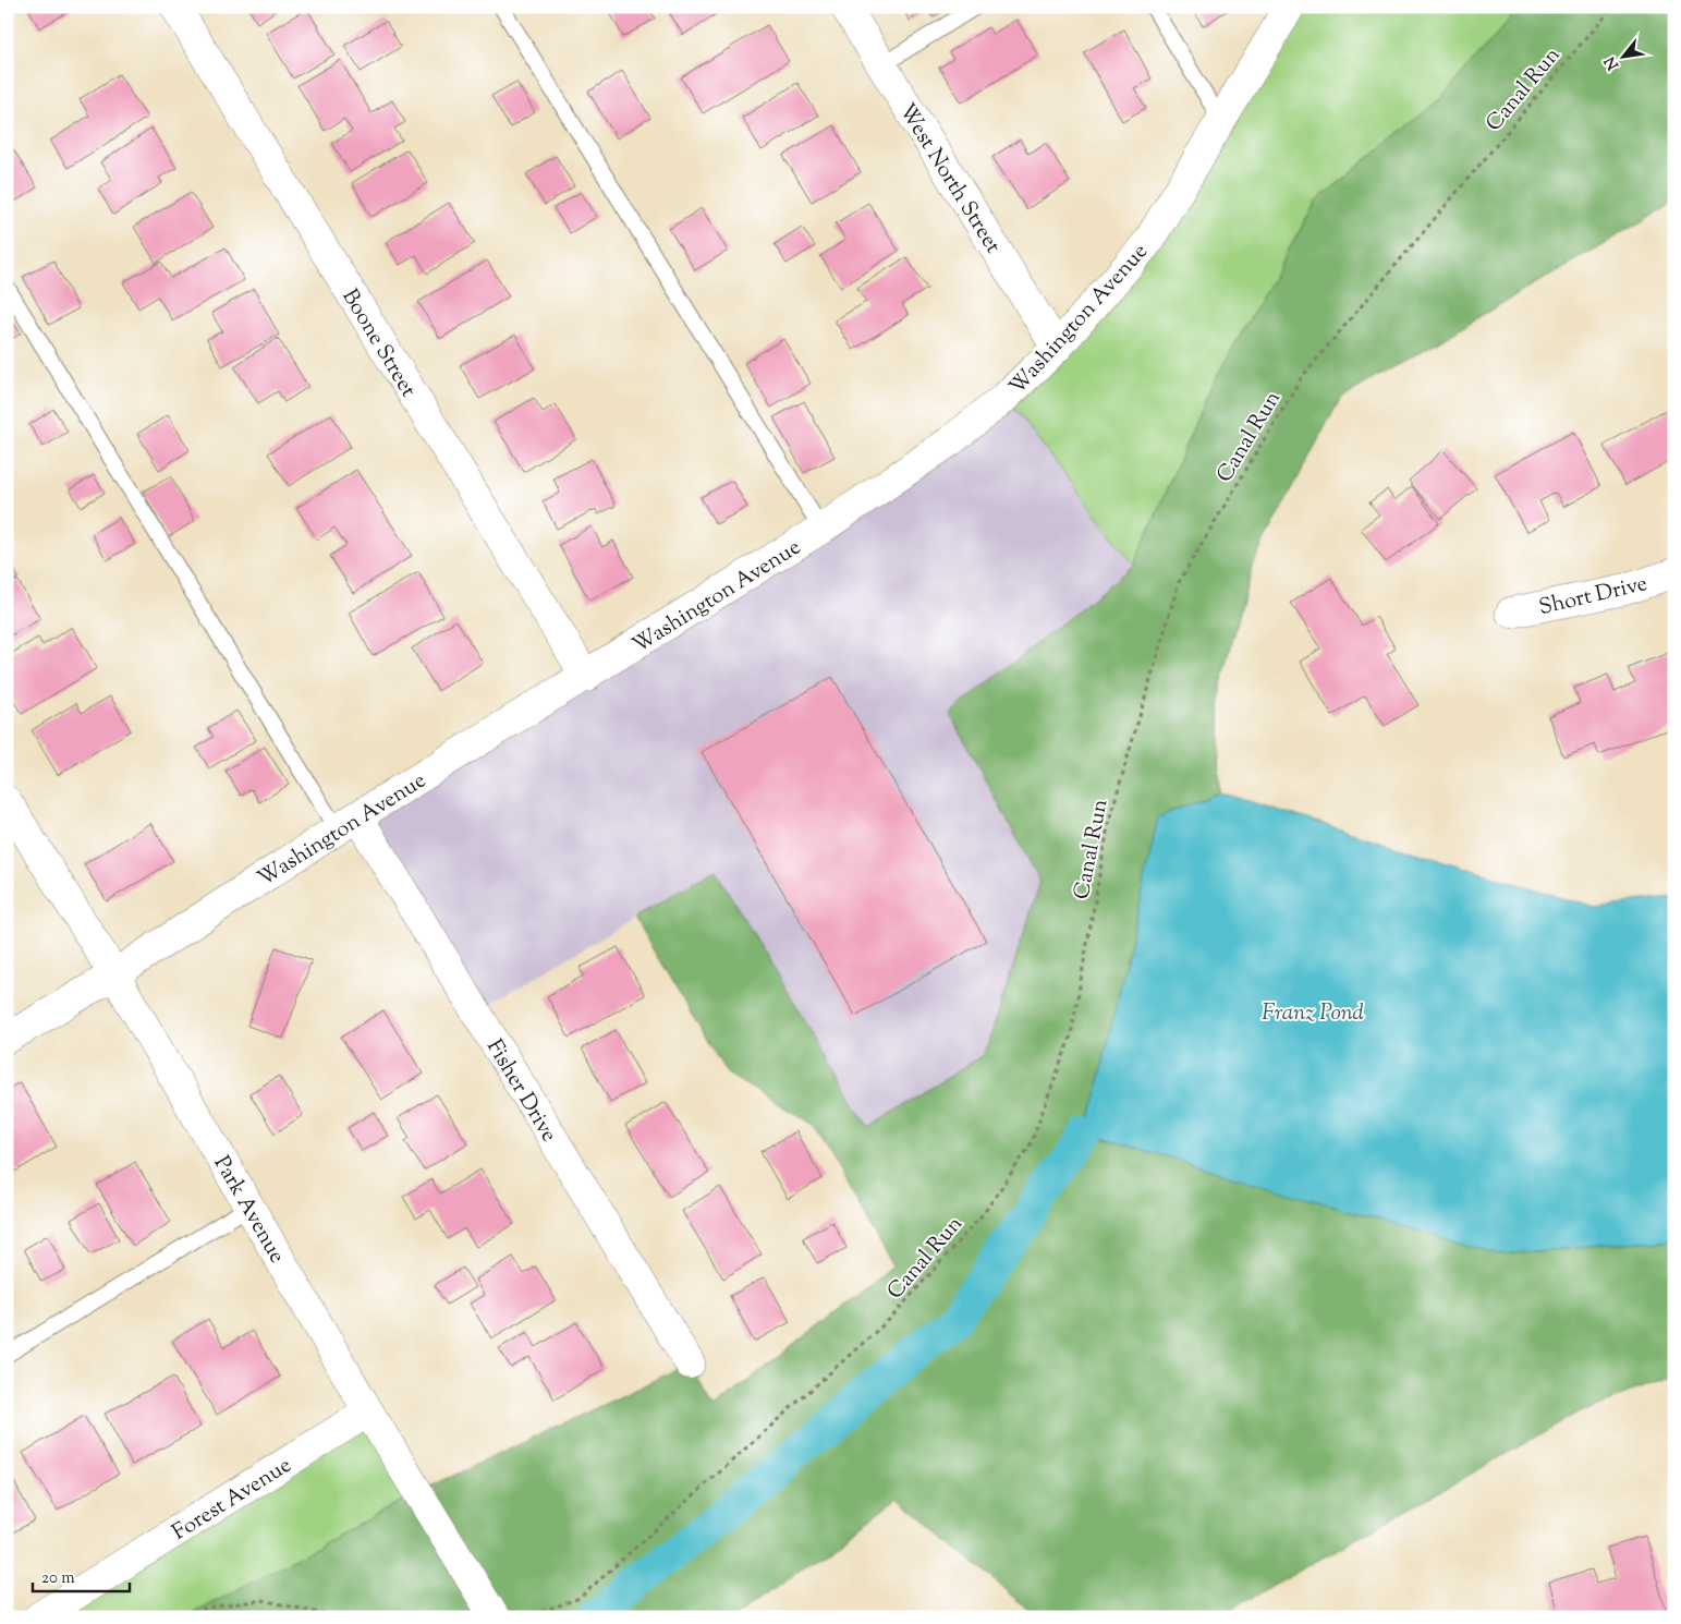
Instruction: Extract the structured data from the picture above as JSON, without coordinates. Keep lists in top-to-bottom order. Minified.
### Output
{"streets":{"street":["West North Street","Washington Avenue","Boone Street","Short Drive","Fisher Drive","Park Avenue","Forest Avenue"],"path":["Canal Run"]},"crossings":[["West North Street","Washington Avenue"],["Washington Avenue","Boone Street"],["Washington Avenue","Fisher Drive"],["Washington Avenue","Park Avenue"],["Park Avenue","Forest Avenue"]],"water":["Franz Pond"],"scale_bar":"20 m","north":"bottom left"}
